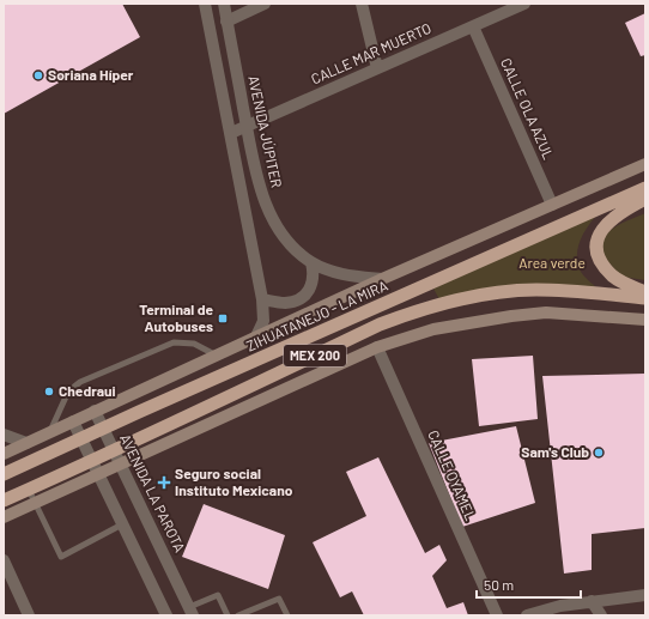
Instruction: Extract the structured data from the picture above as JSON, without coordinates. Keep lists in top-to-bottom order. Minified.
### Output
{"streets":{"highway":["ZIHUATANEJO - LA MIRA","MEX 200"],"street":["CALLE MAR MUERTO","CALLE OLA AZUL","AVENIDA JÚPITER","CALLE OYAMEL","AVENIDA LA PAROTA"]},"crossings":[["CALLE MAR MUERTO","CALLE OLA AZUL"],["CALLE MAR MUERTO","AVENIDA JÚPITER"],["ZIHUATANEJO - LA MIRA","AVENIDA LA PAROTA"],["MEX 200","AVENIDA LA PAROTA"]],"parks":["Area verde"],"places":{"other":["Soriana Híper","Chedraui","Sam's Club"],"transit":["Terminal de Autobuses"],"health":["Seguro social Instituto Mexicano"]},"scale_bar":"50 m"}
